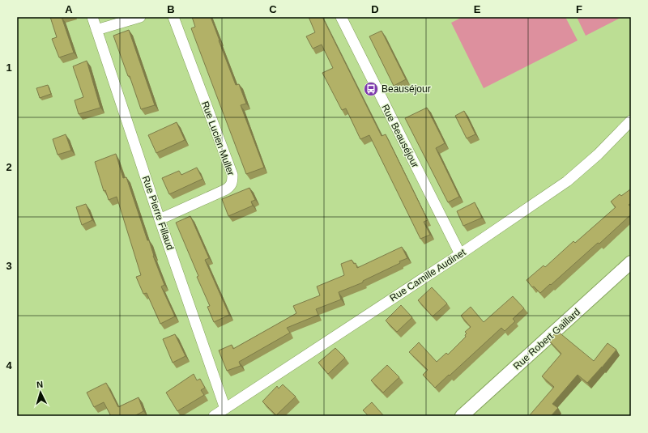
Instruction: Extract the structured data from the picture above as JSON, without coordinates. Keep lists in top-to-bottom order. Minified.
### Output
{"streets":{"street":["Rue Beauséjour","Rue Lucien Muller","Rue Pierre Fillaud","Rue Camille Audinet","Rue Robert Gaillard"]},"crossings":[["Rue Beauséjour","Rue Camille Audinet"],["Rue Lucien Muller","Rue Pierre Fillaud"],["Rue Pierre Fillaud","Rue Camille Audinet"]],"places":{"bus stop":["Beauséjour"]},"north":"top","grid":{"columns":["A","B","C","D","E","F"],"rows":["1","2","3","4"]}}
